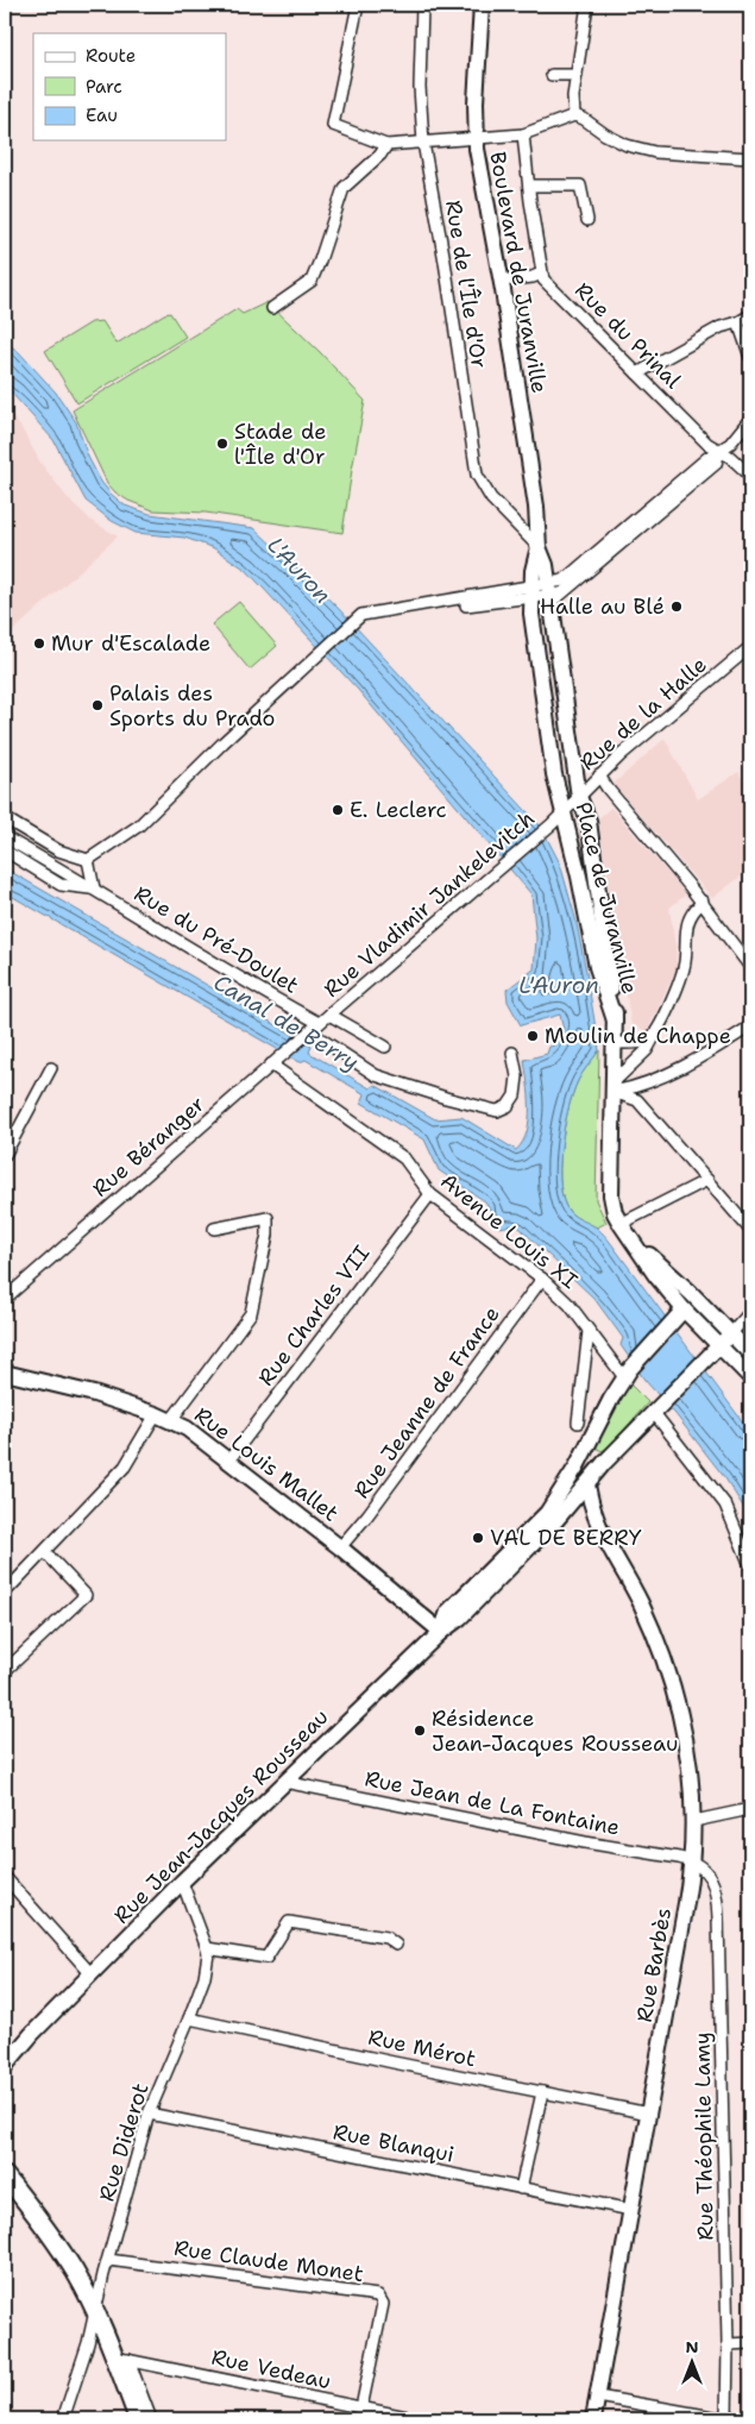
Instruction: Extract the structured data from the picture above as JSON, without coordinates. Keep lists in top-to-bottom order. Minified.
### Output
{"streets":{"main road":["Boulevard de Juranville","Place de Juranville","Rue Louis Mallet","Rue Jean-Jacques Rousseau","Rue Barbès"],"street":["Rue de l'Île d'Or","Rue du Prinal","Rue de la Halle","Rue Vladimir Jankelevitch","Rue du Pré-Doulet","Rue Béranger","Avenue Louis XI","Rue Charles VII","Rue Jeanne de France","Rue Jean de La Fontaine","Rue Mérot","Rue Théophile Lamy","Rue Diderot","Rue Blanqui","Rue Claude Monet","Rue Vedeau"]},"crossings":[["Boulevard de Juranville","Rue de l'Île d'Or"],["Boulevard de Juranville","Place de Juranville"],["Rue de la Halle","Place de Juranville"],["Rue de la Halle","Rue Vladimir Jankelevitch"],["Place de Juranville","Rue Vladimir Jankelevitch"],["Rue Vladimir Jankelevitch","Rue du Pré-Doulet"],["Rue Vladimir Jankelevitch","Rue Béranger"],["Rue du Pré-Doulet","Rue Béranger"],["Rue Béranger","Avenue Louis XI"],["Avenue Louis XI","Rue Charles VII"],["Avenue Louis XI","Rue Jeanne de France"],["Avenue Louis XI","Rue Jean-Jacques Rousseau"],["Rue Charles VII","Rue Louis Mallet"],["Rue Jeanne de France","Rue Louis Mallet"],["Rue Louis Mallet","Rue Jean-Jacques Rousseau"],["Rue Jean de La Fontaine","Rue Jean-Jacques Rousseau"],["Rue Jean de La Fontaine","Rue Barbès"],["Rue Jean de La Fontaine","Rue Théophile Lamy"],["Rue Jean-Jacques Rousseau","Rue Barbès"],["Rue Jean-Jacques Rousseau","Rue Diderot"],["Rue Barbès","Rue Mérot"],["Rue Barbès","Rue Théophile Lamy"],["Rue Barbès","Rue Blanqui"],["Rue Mérot","Rue Diderot"],["Rue Diderot","Rue Blanqui"],["Rue Diderot","Rue Claude Monet"],["Rue Claude Monet","Rue Vedeau"]],"water":["L'Auron","Canal de Berry"],"places":["Stade de l'Île d'Or","Halle au Blé","Mur d'Escalade","Palais des Sports du Prado","E. Leclerc","Moulin de Chappe","VAL DE BERRY","Résidence Jean-Jacques Rousseau"],"legend":["Route","Parc","Eau"],"north":"top"}
